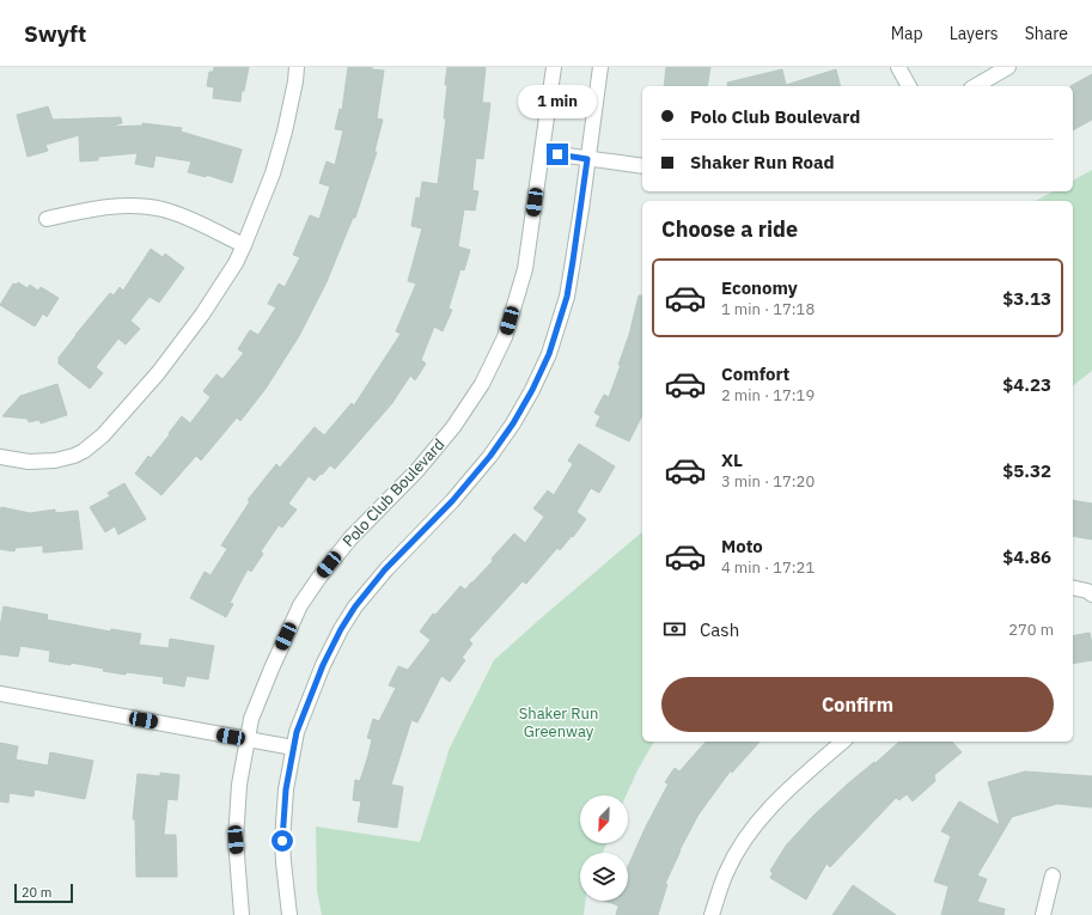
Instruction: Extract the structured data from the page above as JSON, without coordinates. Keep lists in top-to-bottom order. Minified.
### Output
{"streets":{"street":["Polo Club Boulevard"]},"parks":["Shaker Run Greenway"],"scale_bar":"20 m","north":"bottom left","page":{"header":"Swyft","nav":["Map","Layers","Share"],"bubble":"1 min","banner":["Polo Club Boulevard","Shaker Run Road"],"heading":"Choose a ride","list":[{"name":"Economy","note":"1 min · 17:18","value":"$3.13"},{"name":"Comfort","note":"2 min · 17:19","value":"$4.23"},{"name":"XL","note":"3 min · 17:20","value":"$5.32"},{"name":"Moto","note":"4 min · 17:21","value":"$4.86"}],"pay":["Cash","270 m"],"buttons":"Confirm","scale":"20 m"}}
